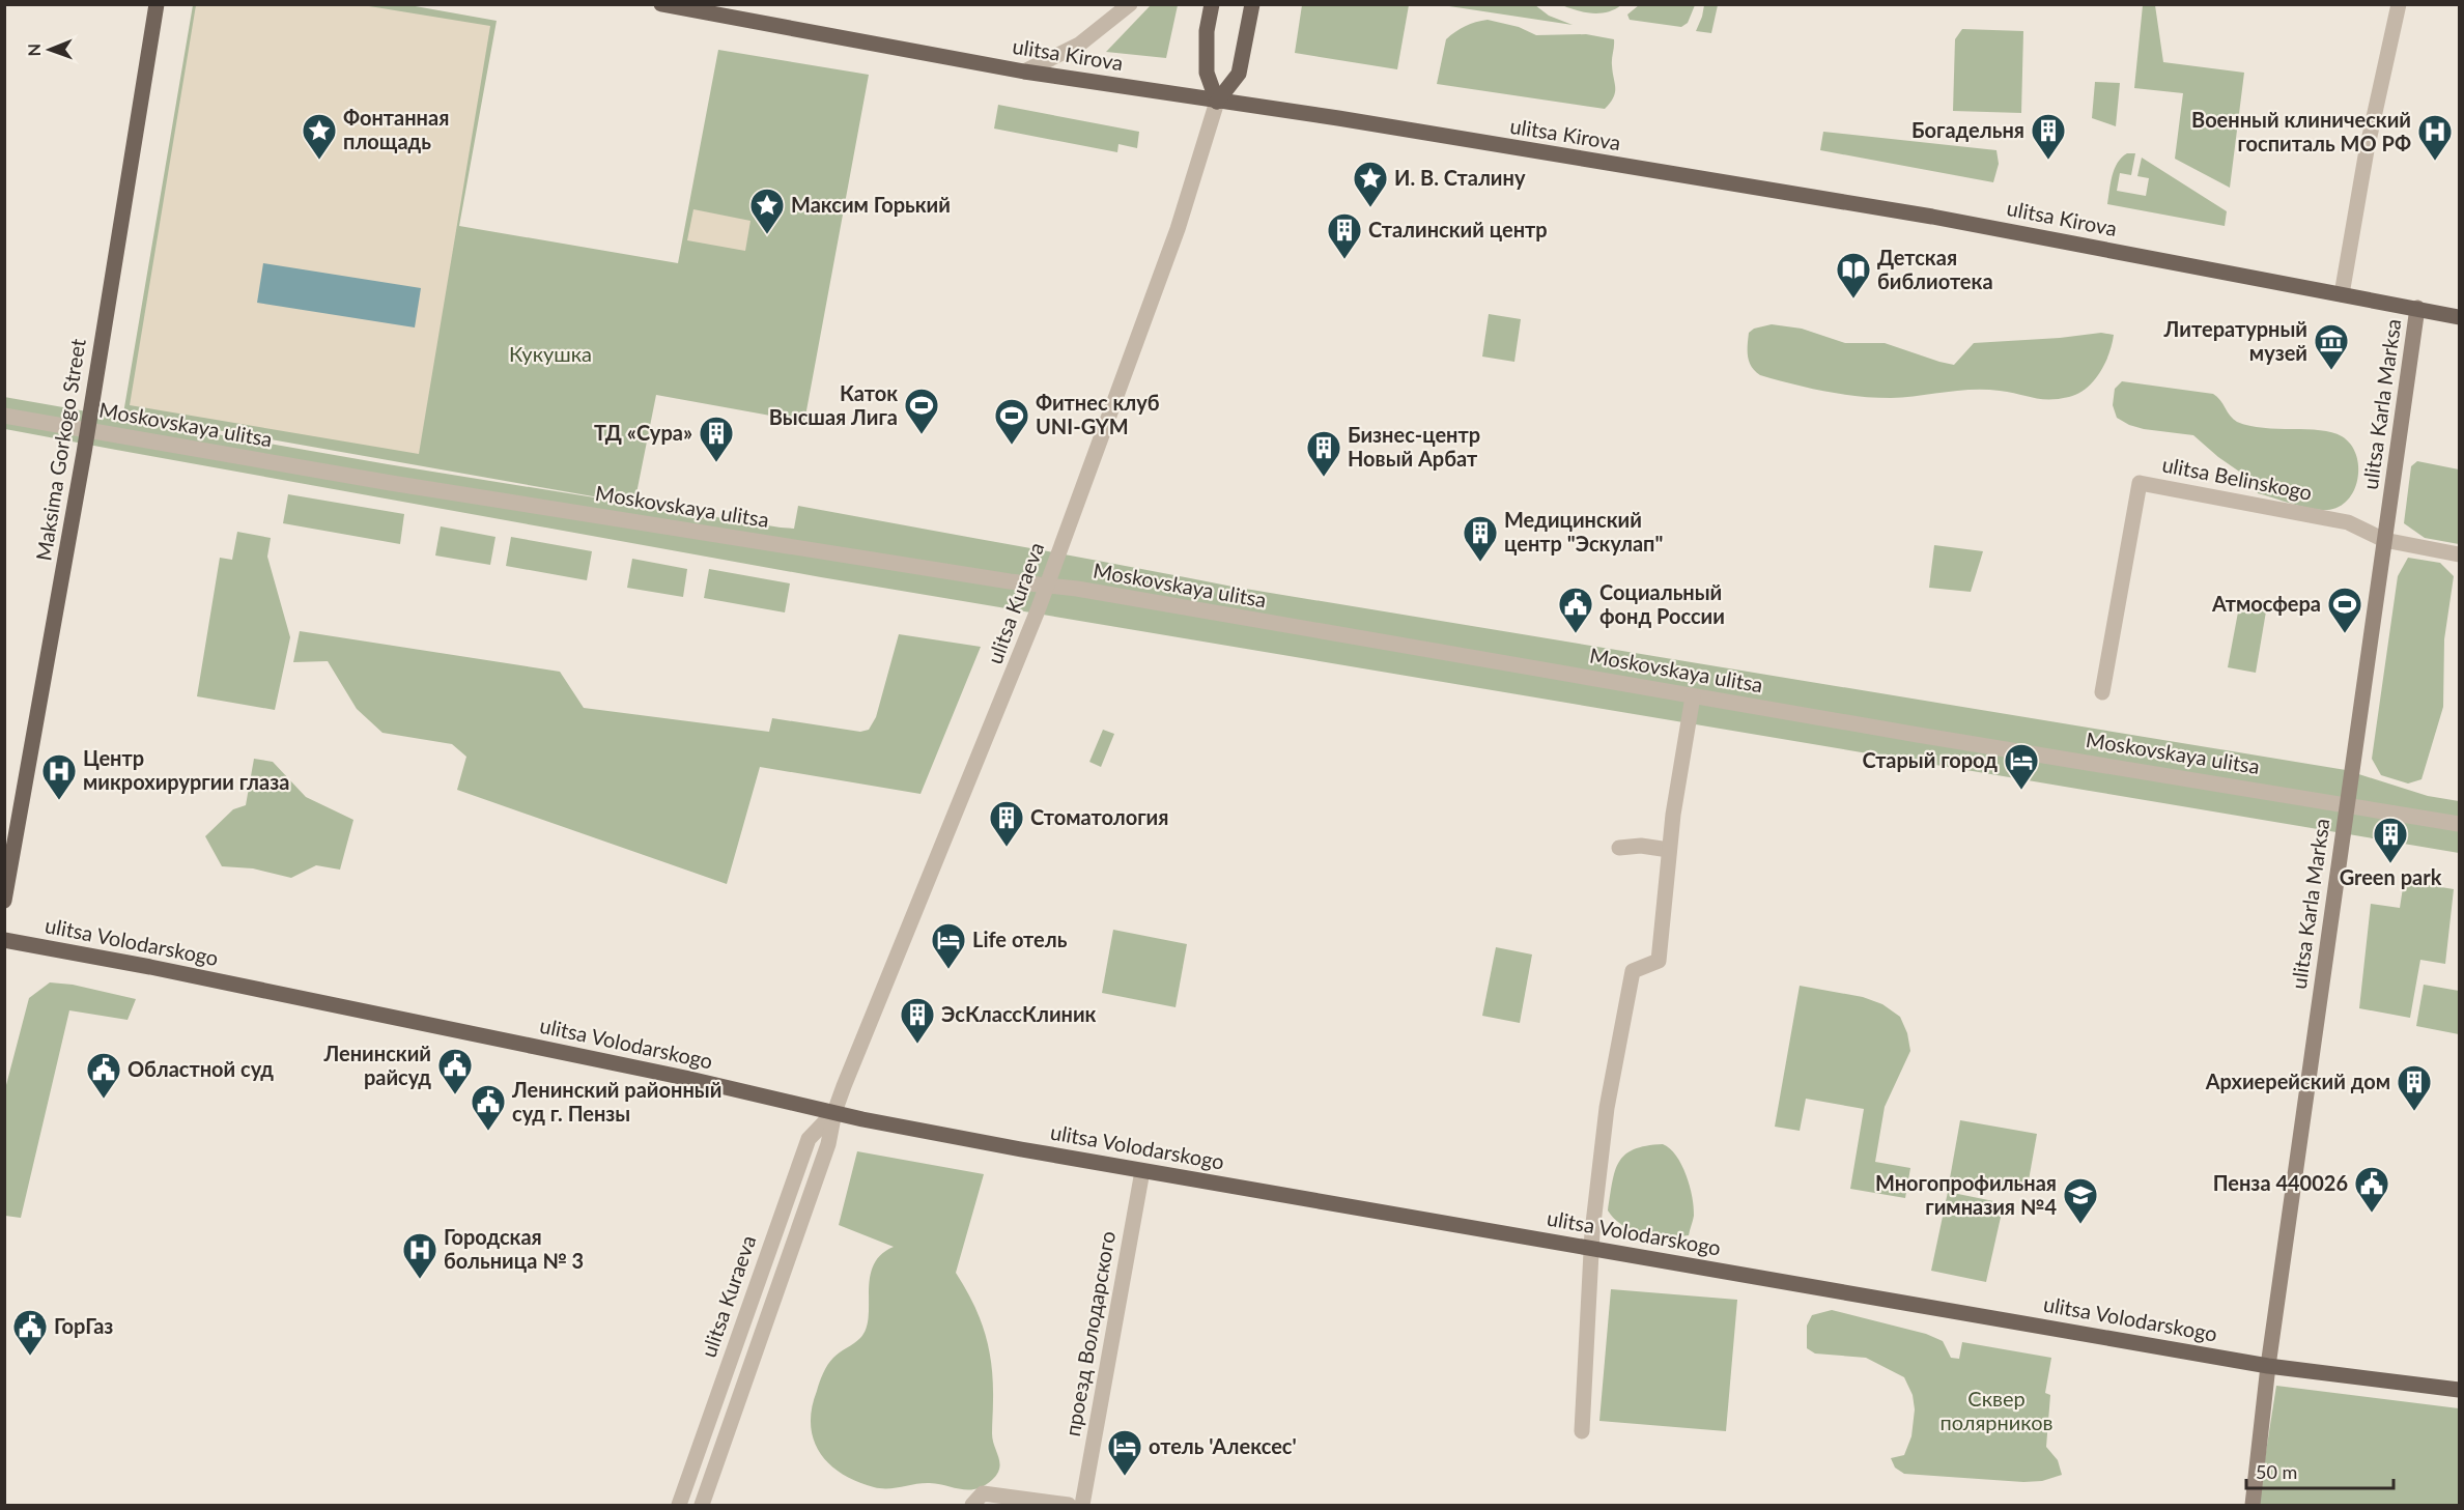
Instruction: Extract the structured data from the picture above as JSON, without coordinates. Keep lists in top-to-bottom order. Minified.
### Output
{"streets":{"main road":["ulitsa Kirova","ulitsa Karla Marksa","Maksima Gorkogo Street","ulitsa Volodarskogo"],"street":["Moskovskaya ulitsa","ulitsa Belinskogo","ulitsa Kuraeva","проезд Володарского"]},"crossings":[["ulitsa Kirova","ulitsa Karla Marksa"],["ulitsa Kirova","ulitsa Kuraeva"],["ulitsa Karla Marksa","Moskovskaya ulitsa"],["ulitsa Karla Marksa","ulitsa Belinskogo"],["ulitsa Karla Marksa","ulitsa Volodarskogo"],["Moskovskaya ulitsa","Maksima Gorkogo Street"],["Moskovskaya ulitsa","ulitsa Kuraeva"],["ulitsa Kuraeva","ulitsa Volodarskogo"],["ulitsa Volodarskogo","проезд Володарского"]],"parks":["Кукушка","Сквер полярников"],"places":{"place":["Фонтанная площадь","И. В. Сталину","Максим Горький"],"building":["Богадельня","Сталинский центр","ТД «Сура»","Бизнес-центр Новый Арбат","Медицинский центр \"Эскулап\"","Стоматология","Green park","ЭсКлассКлиник","Архиерейский дом"],"hospital":["Военный клинический госпиталь МО РФ","Центр микрохирургии глаза","Городская больница № 3"],"library":["Детская библиотека"],"museum":["Литературный музей"],"sports":["Каток Высшая Лига","Фитнес клуб UNI-GYM","Атмосфера"],"public building":["Социальный фонд России","Ленинский райсуд","Областной суд","Ленинский районный суд г. Пензы","Пенза 440026","ГорГаз"],"hotel":["Старый город","Life отель","отель 'Алексес'"],"school or university":["Многопрофильная гимназия №4"]},"scale_bar":"50 m","north":"left"}
